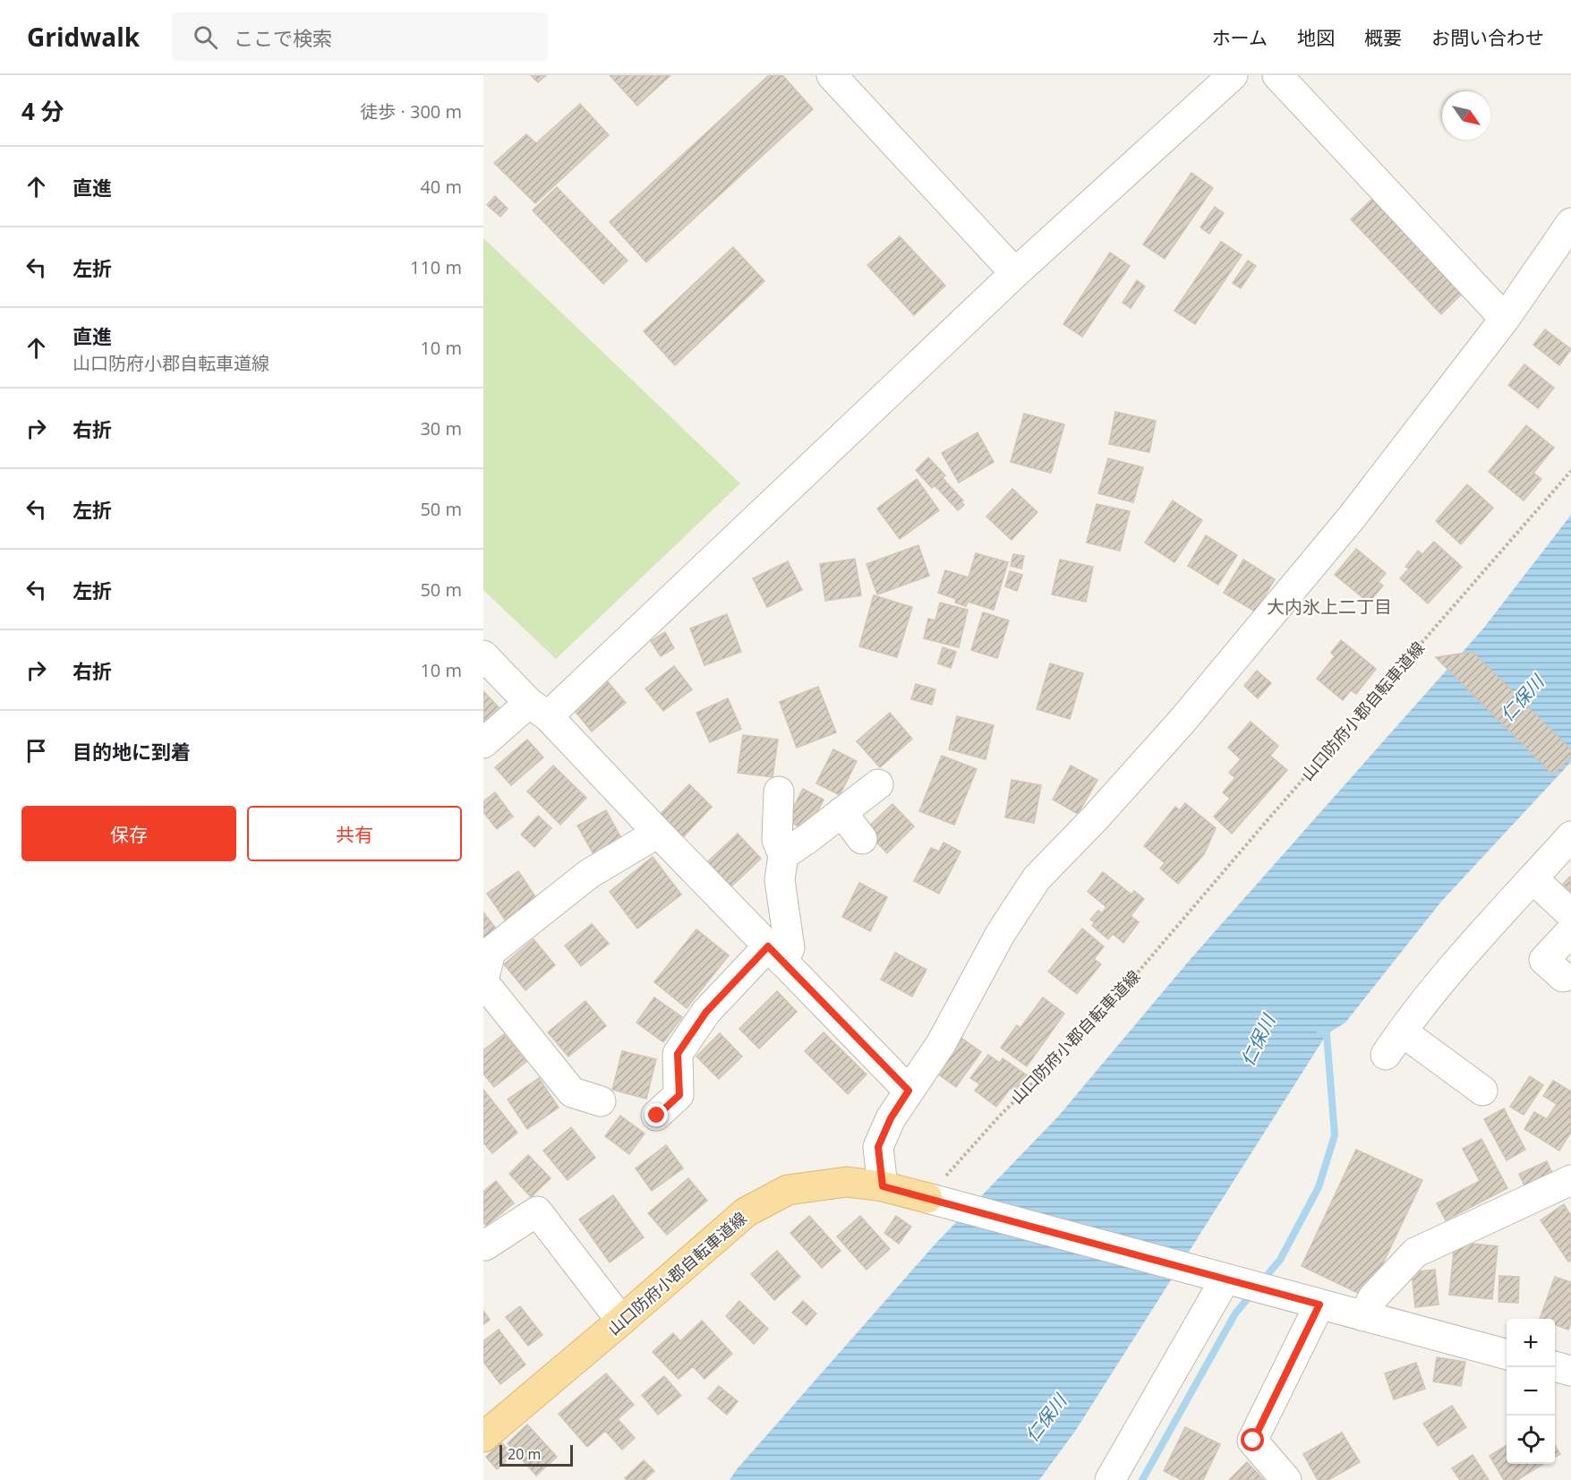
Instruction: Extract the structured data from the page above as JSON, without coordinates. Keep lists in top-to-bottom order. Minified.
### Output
{"streets":{"main road":["山口防府小郡自転車道線"]},"districts":["大内氷上二丁目"],"water":["仁保川"],"scale_bar":"20 m","north":"bottom right","page":{"header":"Gridwalk","search":"ここで検索","nav":["ホーム","地図","概要","お問い合わせ"],"heading":["4 分","徒歩 · 300 m"],"list":[["直進","40 m"],["左折","110 m"],["直進","山口防府小郡自転車道線","10 m"],["右折","30 m"],["左折","50 m"],["左折","50 m"],["右折","10 m"],"目的地に到着"],"buttons":["保存","共有"],"map_buttons":["+","−"],"scale":"20 m"}}
